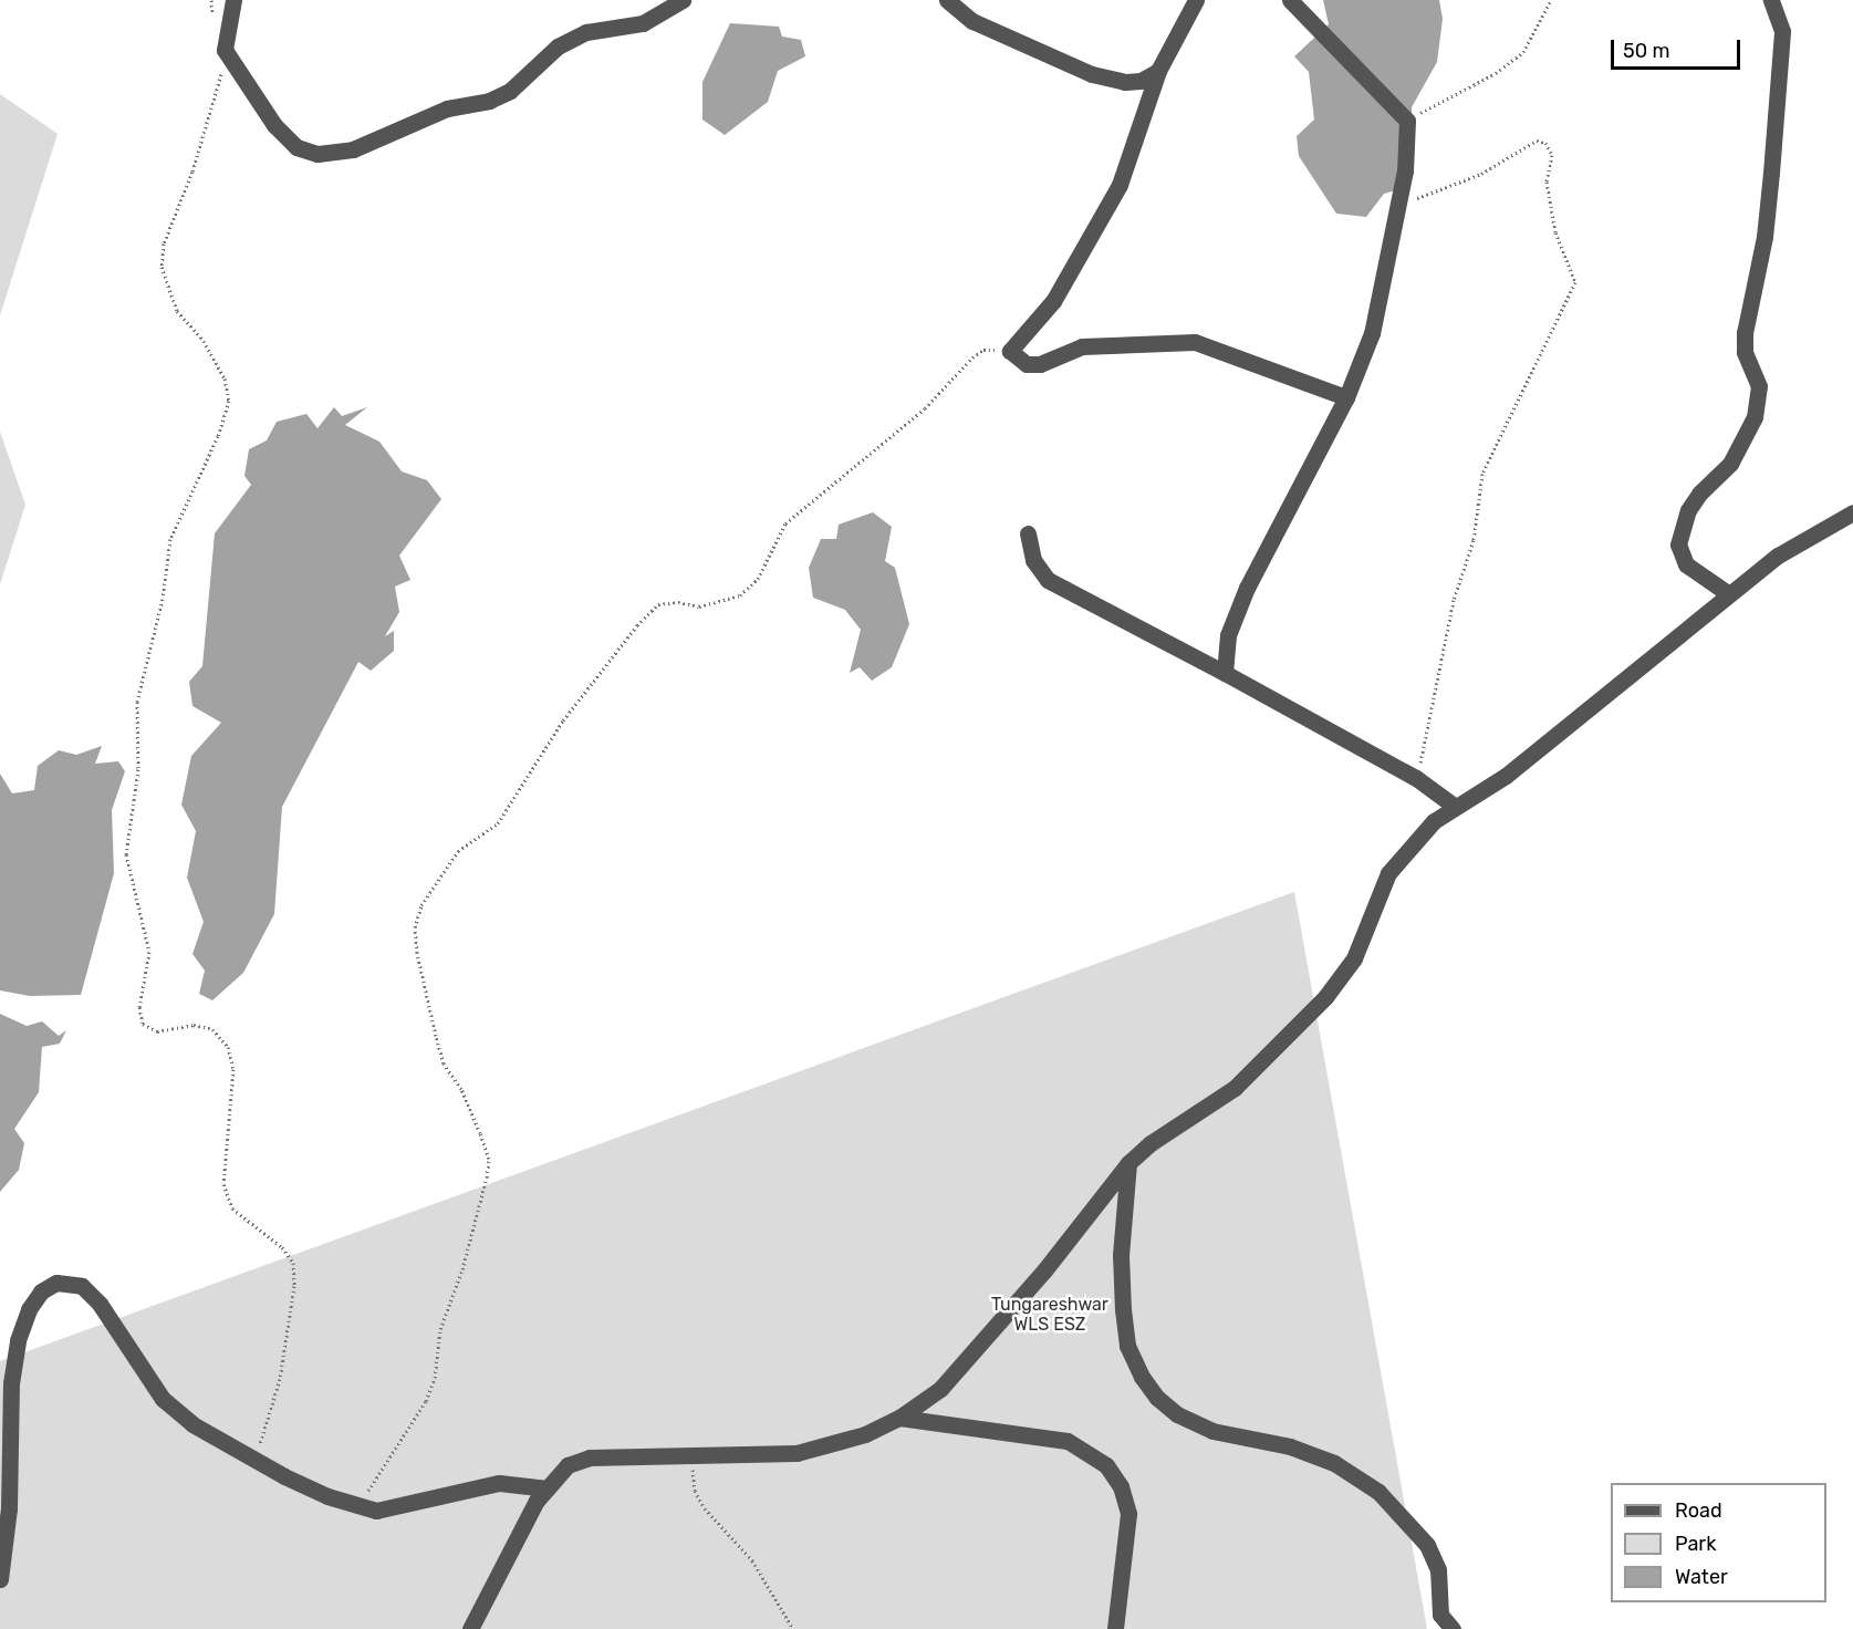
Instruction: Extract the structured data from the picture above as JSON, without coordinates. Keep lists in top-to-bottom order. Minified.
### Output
{"parks":["Tungareshwar WLS ESZ"],"legend":["Road","Park","Water"],"scale_bar":"50 m"}
